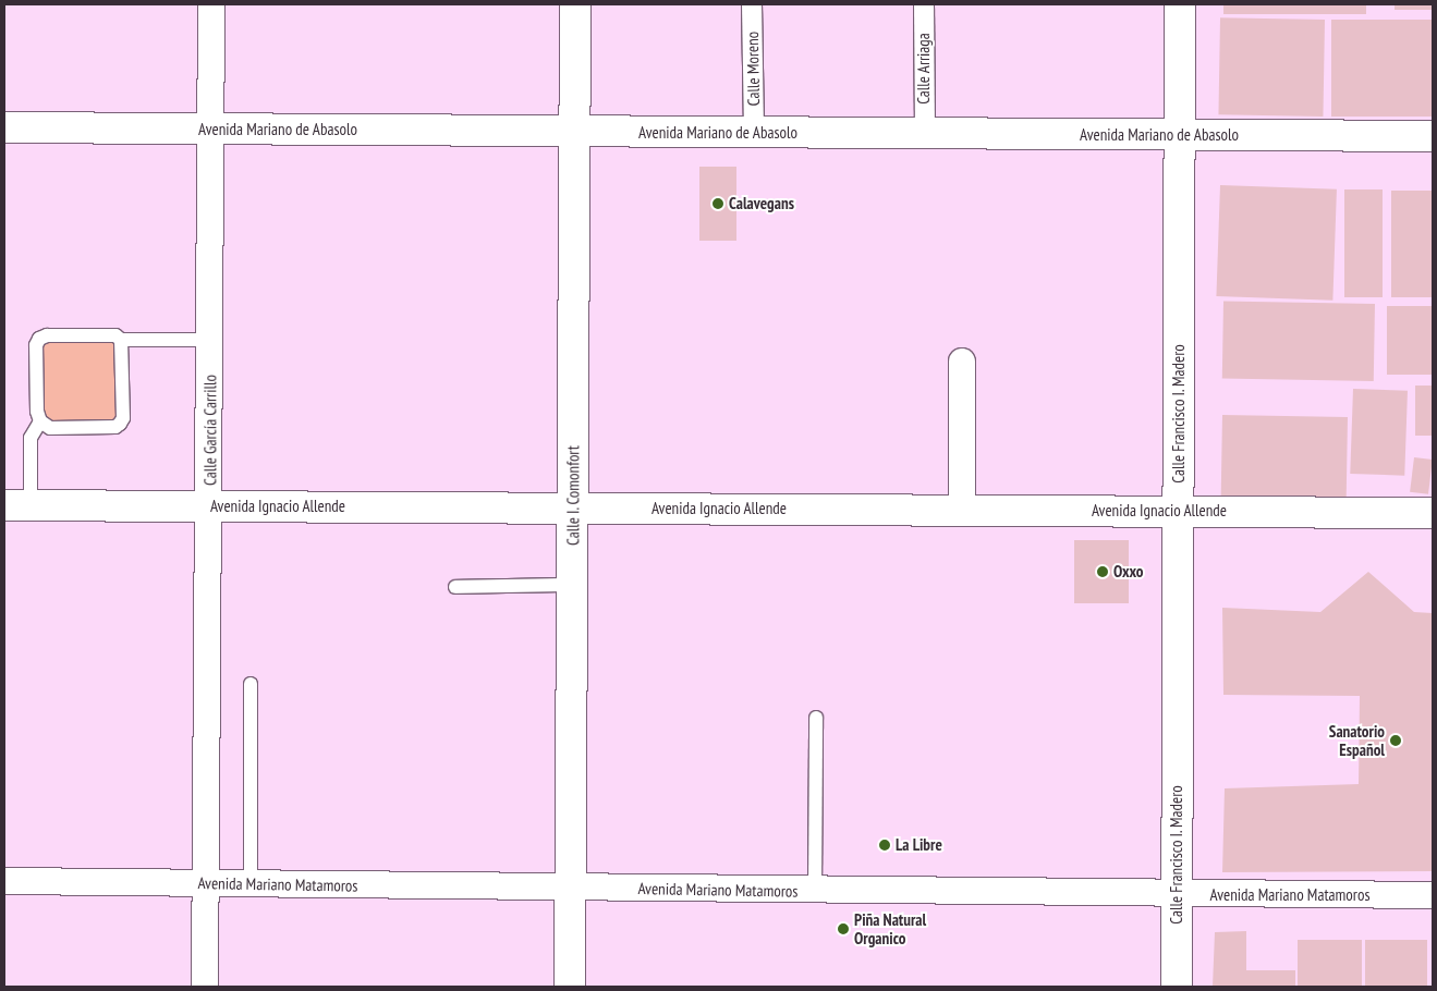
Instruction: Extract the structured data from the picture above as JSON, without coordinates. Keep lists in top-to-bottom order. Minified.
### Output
{"streets":{"street":["Calle Moreno","Calle Arriaga","Avenida Mariano de Abasolo","Calle Francisco I. Madero","Calle García Carrillo","Calle I. Comonfort","Avenida Ignacio Allende","Avenida Mariano Matamoros"]},"crossings":[["Calle Moreno","Avenida Mariano de Abasolo"],["Calle Arriaga","Avenida Mariano de Abasolo"],["Avenida Mariano de Abasolo","Calle Francisco I. Madero"],["Avenida Mariano de Abasolo","Calle García Carrillo"],["Avenida Mariano de Abasolo","Calle I. Comonfort"],["Calle Francisco I. Madero","Avenida Ignacio Allende"],["Calle Francisco I. Madero","Avenida Mariano Matamoros"],["Calle García Carrillo","Avenida Ignacio Allende"],["Calle García Carrillo","Avenida Mariano Matamoros"],["Calle I. Comonfort","Avenida Ignacio Allende"],["Calle I. Comonfort","Avenida Mariano Matamoros"]],"places":["Calavegans","Oxxo","Sanatorio Español","La Libre","Piña Natural Organico"]}
